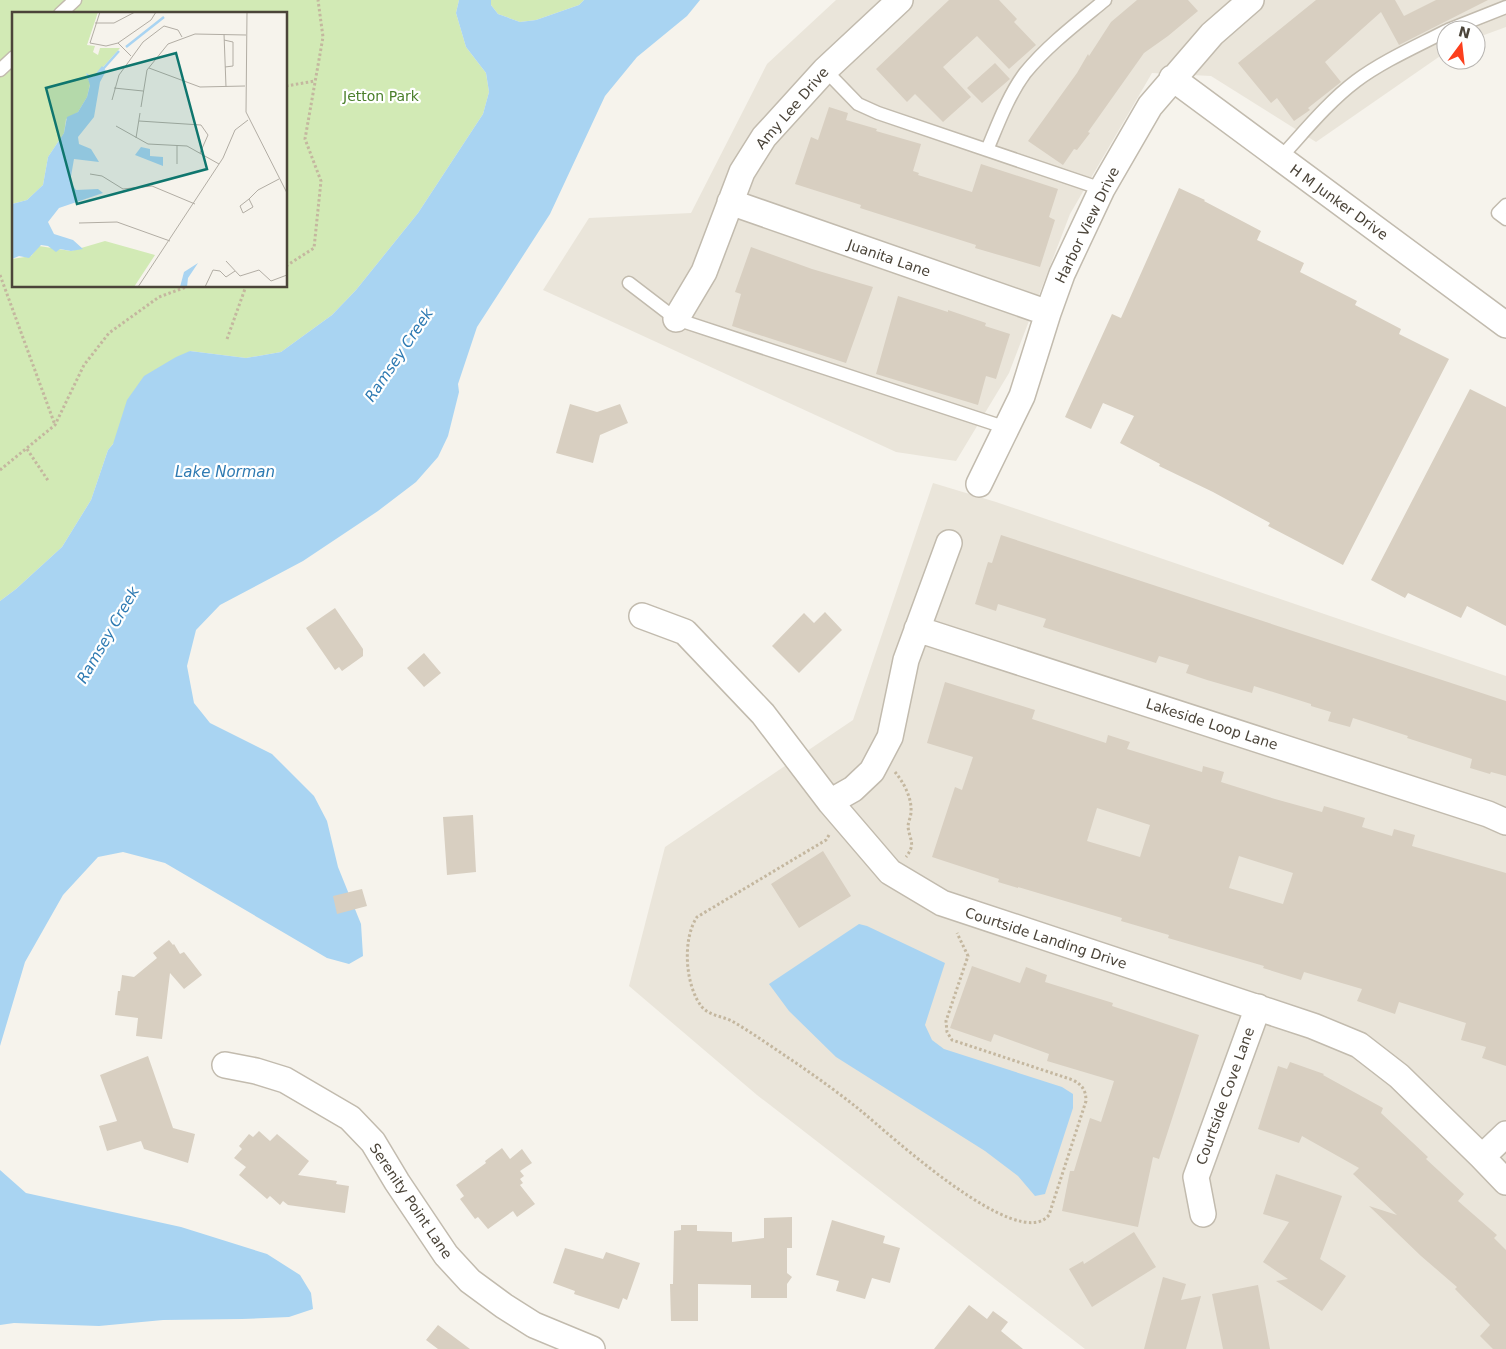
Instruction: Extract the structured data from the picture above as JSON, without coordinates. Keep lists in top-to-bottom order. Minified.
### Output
{"streets":{"street":["Amy Lee Drive","H M Junker Drive","Harbor View Drive","Juanita Lane","Lakeside Loop Lane","Courtside Landing Drive","Courtside Cove Lane","Serenity Point Lane"]},"crossings":[["Amy Lee Drive","Juanita Lane"],["H M Junker Drive","Harbor View Drive"],["Harbor View Drive","Juanita Lane"],["Courtside Landing Drive","Courtside Cove Lane"]],"water":["Ramsey Creek","Lake Norman"],"parks":["Jetton Park"],"north":"top"}
